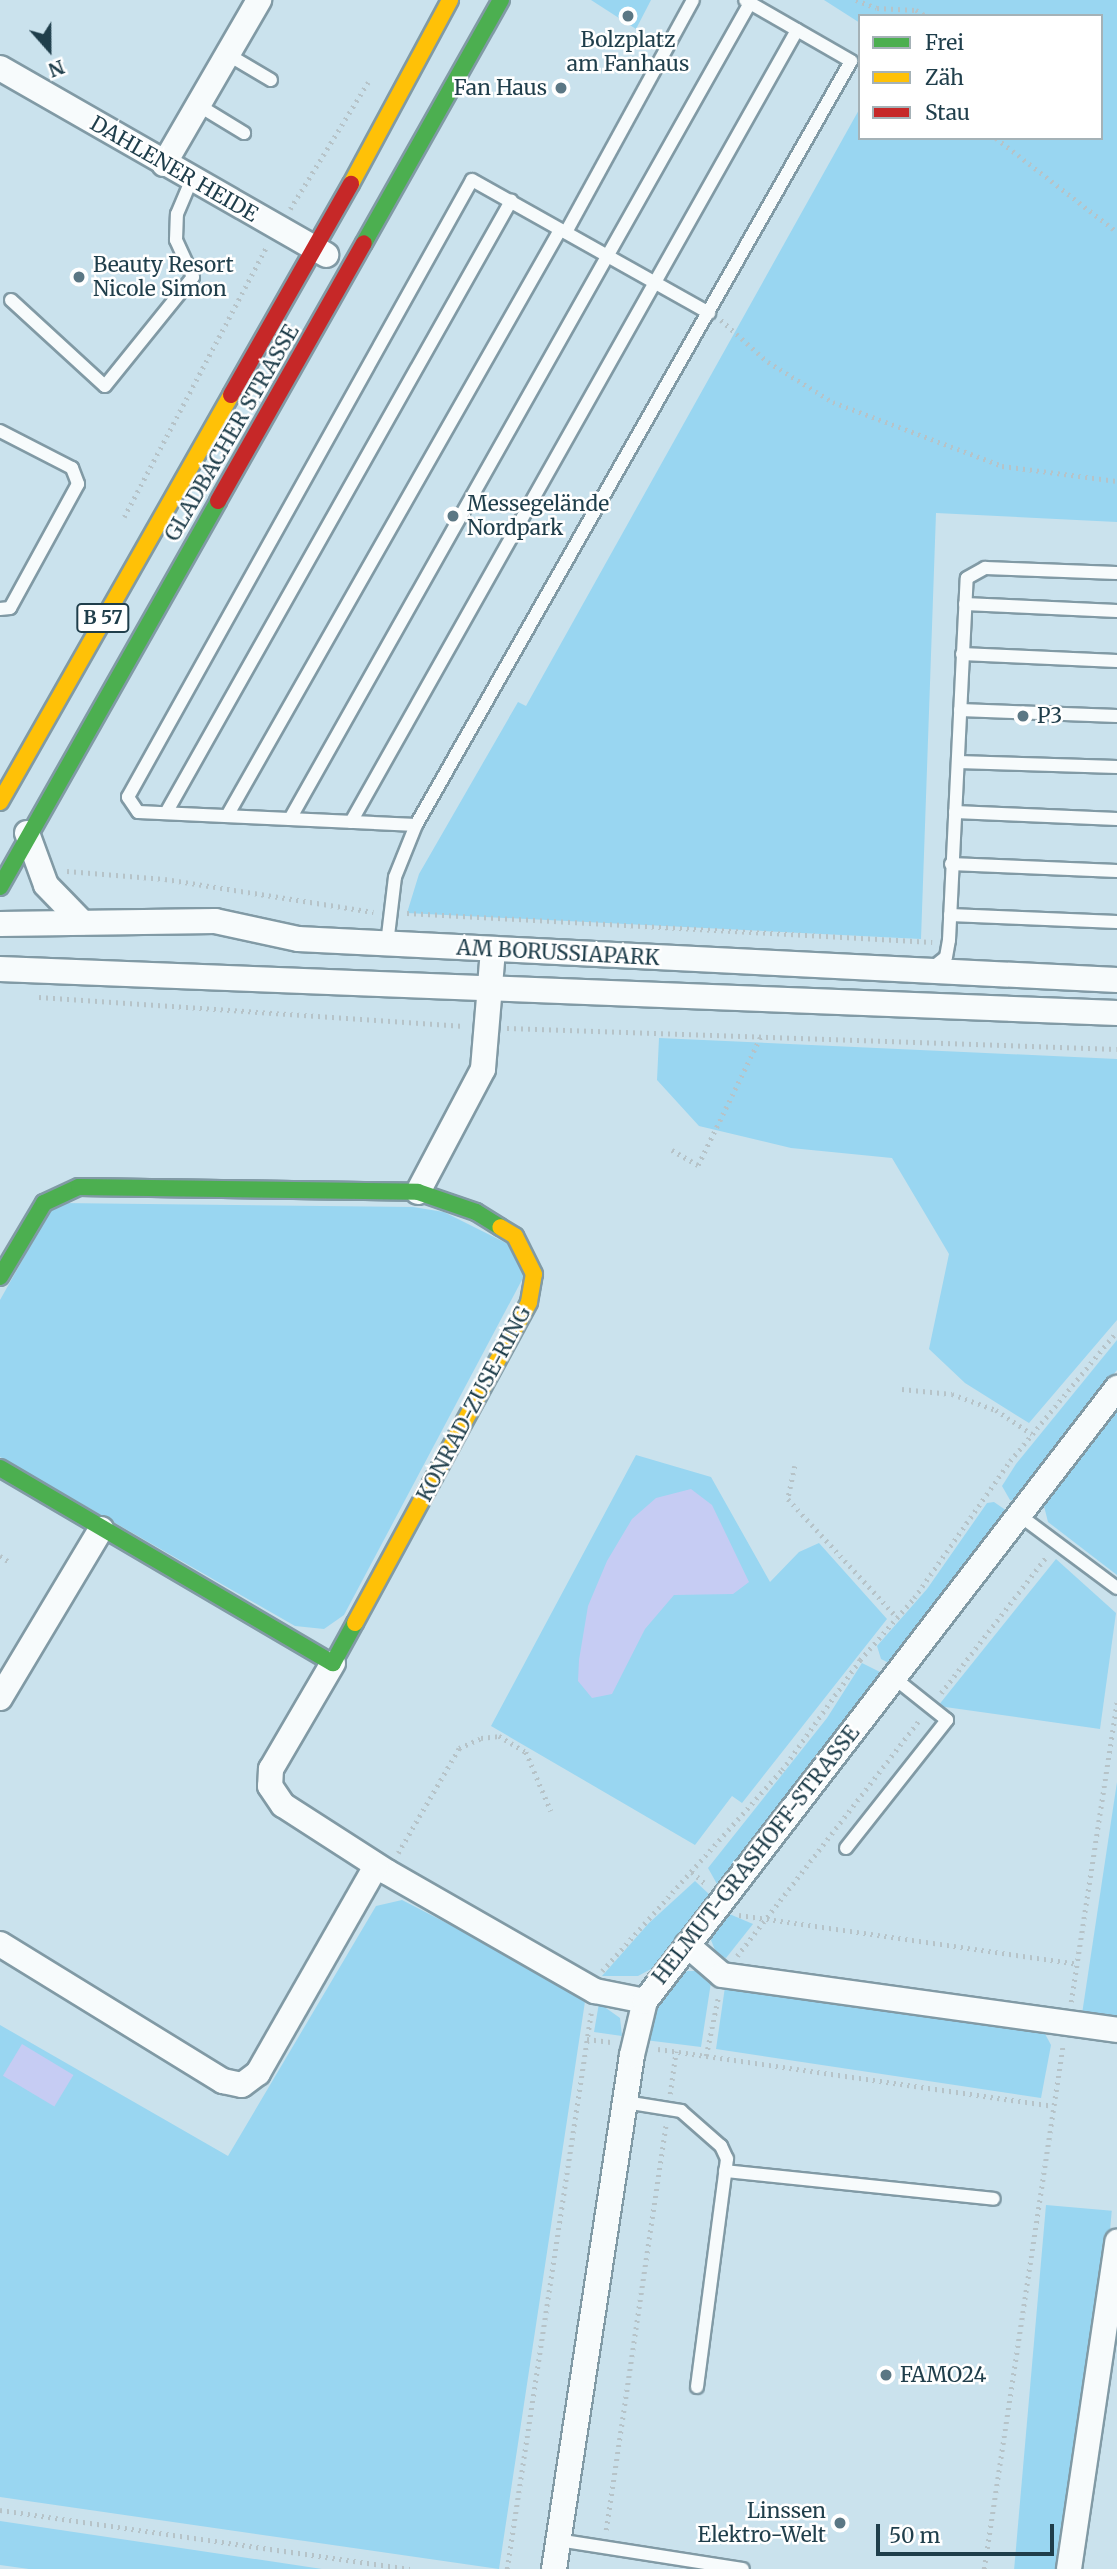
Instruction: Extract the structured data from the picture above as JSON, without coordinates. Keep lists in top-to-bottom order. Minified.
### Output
{"streets":{"main road":["GLADBACHER STRASSE","B 57","KONRAD-ZUSE-RING"],"street":["DAHLENER HEIDE","AM BORUSSIAPARK","HELMUT-GRASHOFF-STRASSE"]},"crossings":[["DAHLENER HEIDE","GLADBACHER STRASSE"],["KONRAD-ZUSE-RING","HELMUT-GRASHOFF-STRASSE"]],"places":["Bolzplatz am Fanhaus","Fan Haus","Beauty Resort Nicole Simon","Messegelände Nordpark","P3","FAMO24","Linssen Elektro-Welt"],"legend":["Frei","Zäh","Stau"],"scale_bar":"50 m","north":"bottom"}
